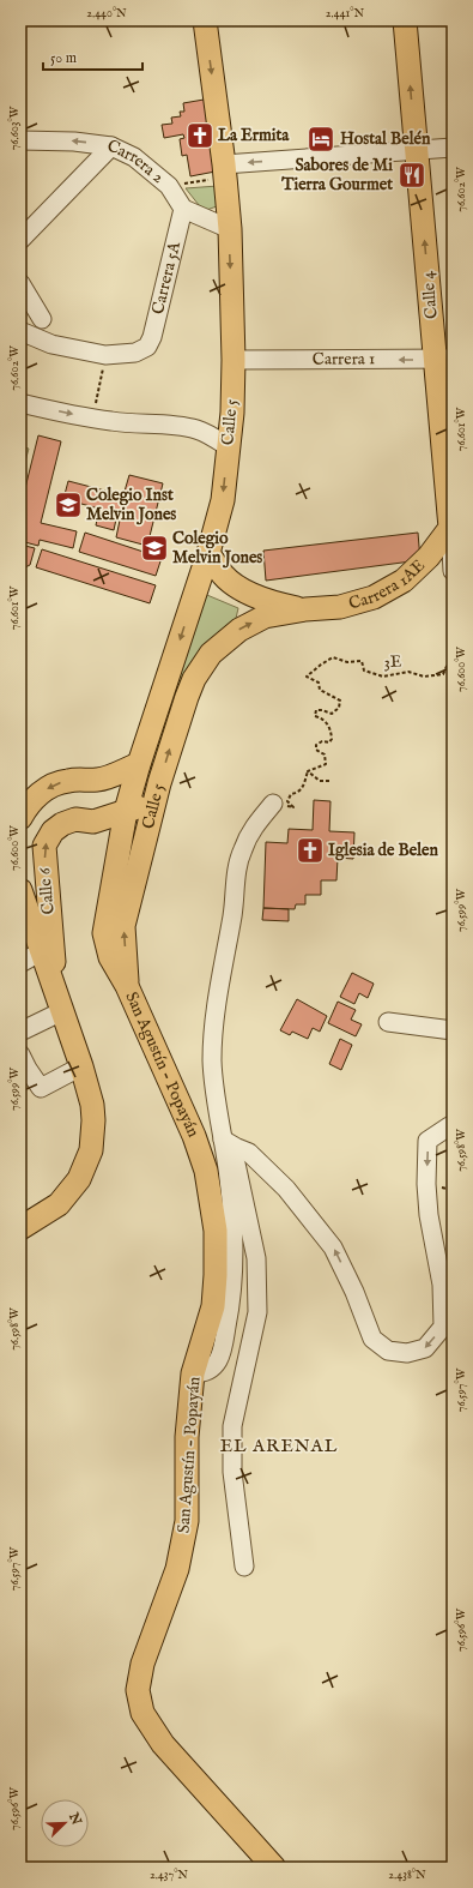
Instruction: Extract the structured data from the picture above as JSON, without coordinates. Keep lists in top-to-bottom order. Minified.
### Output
{"streets":{"main road":["Calle 4","Calle 5","Carrera 1AE","Calle 6","San Agustín - Popayán"],"street":["Carrera 2","Carrera 5A","Carrera 1"],"path":["3E"]},"crossings":[["Carrera 2","Carrera 5A"],["Calle 4","Carrera 1"],["Calle 4","Carrera 1AE"],["Carrera 1","Calle 5"],["Calle 5","Carrera 1AE"],["Calle 5","Calle 6"],["Calle 5","San Agustín - Popayán"],["Calle 6","San Agustín - Popayán"]],"one_way":["Carrera 2","Calle 4","Carrera 1"],"districts":["EL ARENAL"],"places":{"church":["La Ermita","Iglesia de Belen"],"hotel":["Hostal Belén"],"restaurant":["Sabores de Mi Tierra Gourmet"],"school or university":["Colegio Inst Melvin Jones","Colegio Melvin Jones"]},"scale_bar":"50 m","north":"top right","coordinates":["2.440°N","2.441°N","76.603°W","76.602°W","76.601°W","76.600°W","76.599°W","76.598°W","76.597°W","76.596°W","2.437°N","2.438°N"]}
